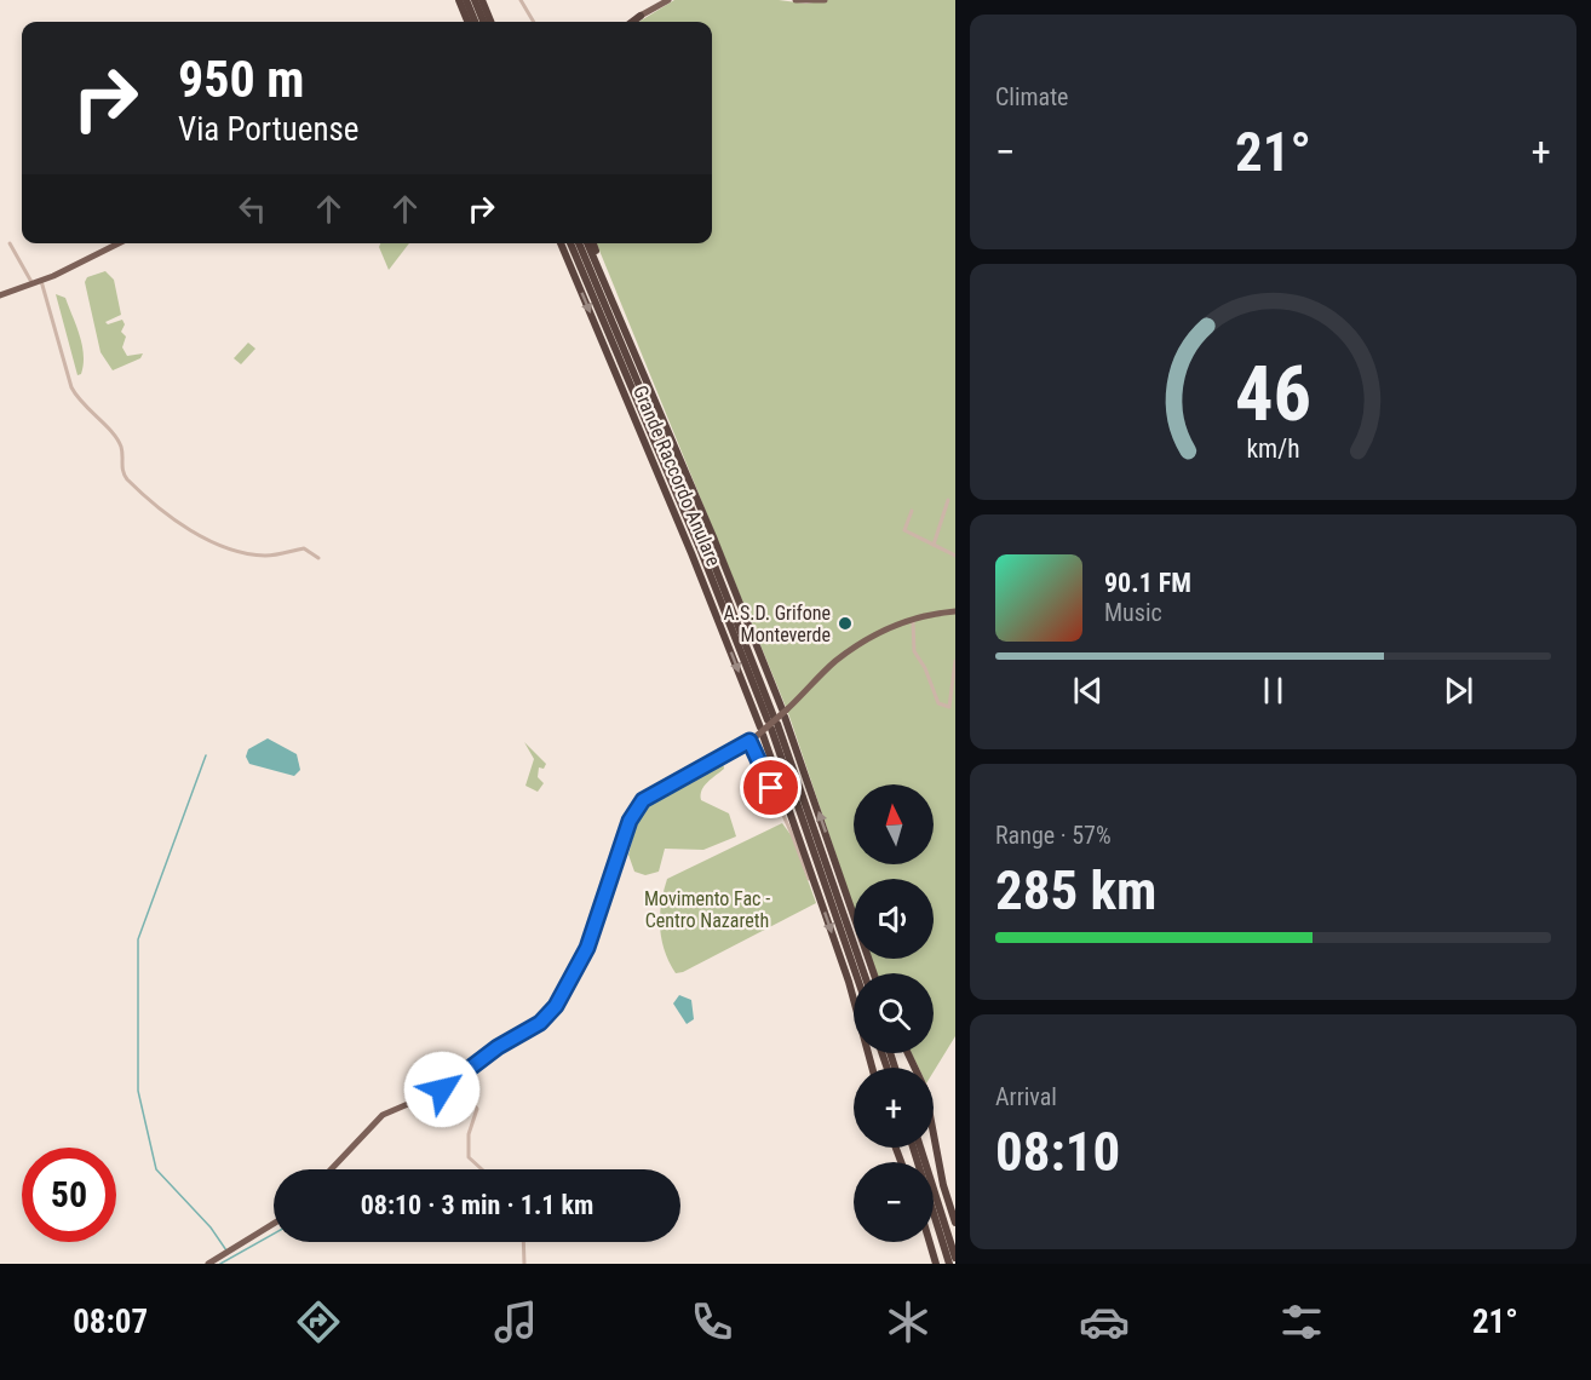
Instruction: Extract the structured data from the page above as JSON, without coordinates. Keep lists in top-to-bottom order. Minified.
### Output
{"streets":{"highway":["Grande Raccordo Anulare"]},"parks":["Movimento Fac - Centro Nazareth"],"places":["A.S.D. Grifone Monteverde"],"north":"top","page":{"tile":["Climate",["Range · 57%","285 km"],["Arrival","08:10"]],"turn":["950 m","Via Portuense"],"heat":["−","21°","+"],"song":["90.1 FM","Music"],"map_buttons":["+","−"],"limit":"50","trip":"08:10 · 3 min · 1.1 km","tabs":["08:07","21°"],"gauge":["46","km/h"]}}
